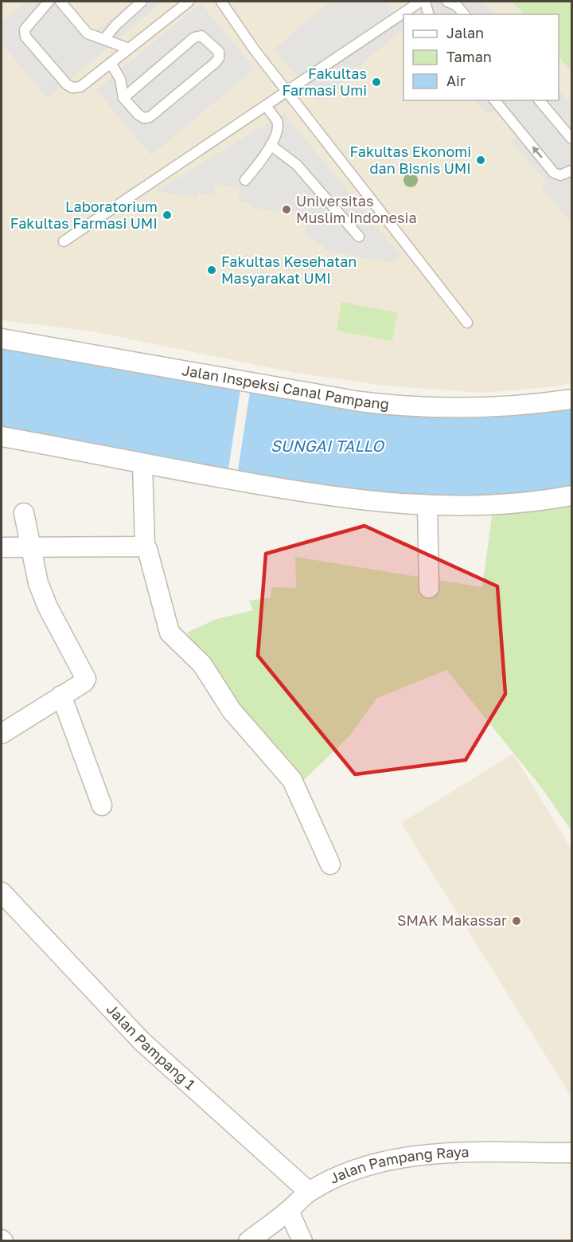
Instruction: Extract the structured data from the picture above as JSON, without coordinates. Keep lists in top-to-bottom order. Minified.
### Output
{"streets":{"street":["Jalan Inspeksi Canal Pampang","Jalan Pampang 1","Jalan Pampang Raya"]},"crossings":[["Jalan Pampang 1","Jalan Pampang Raya"]],"water":["SUNGAI TALLO"],"places":["Fakultas Farmasi Umi","Fakultas Ekonomi dan Bisnis UMI","Universitas Muslim Indonesia","Laboratorium Fakultas Farmasi UMI","Fakultas Kesehatan Masyarakat UMI","SMAK Makassar"],"legend":["Jalan","Taman","Air"]}
